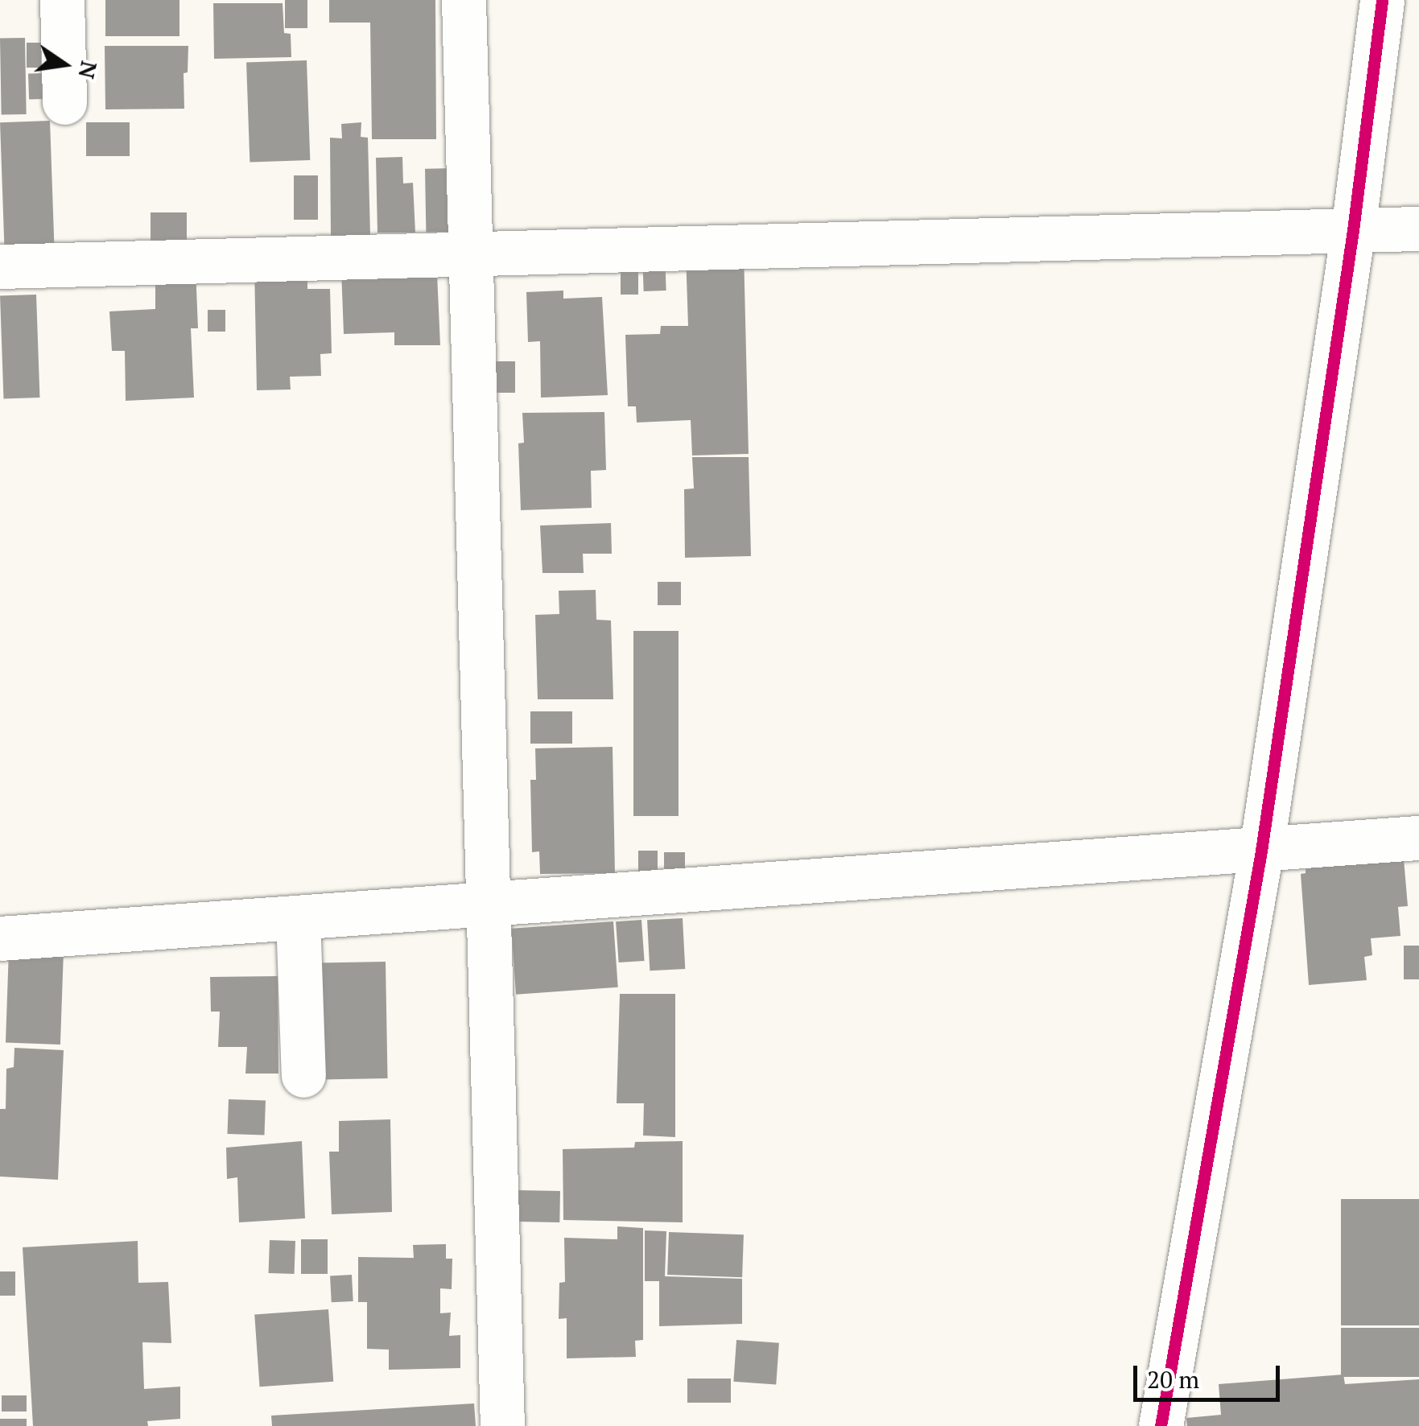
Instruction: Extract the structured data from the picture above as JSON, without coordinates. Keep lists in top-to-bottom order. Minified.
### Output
{"scale_bar":"20 m","north":"right"}
